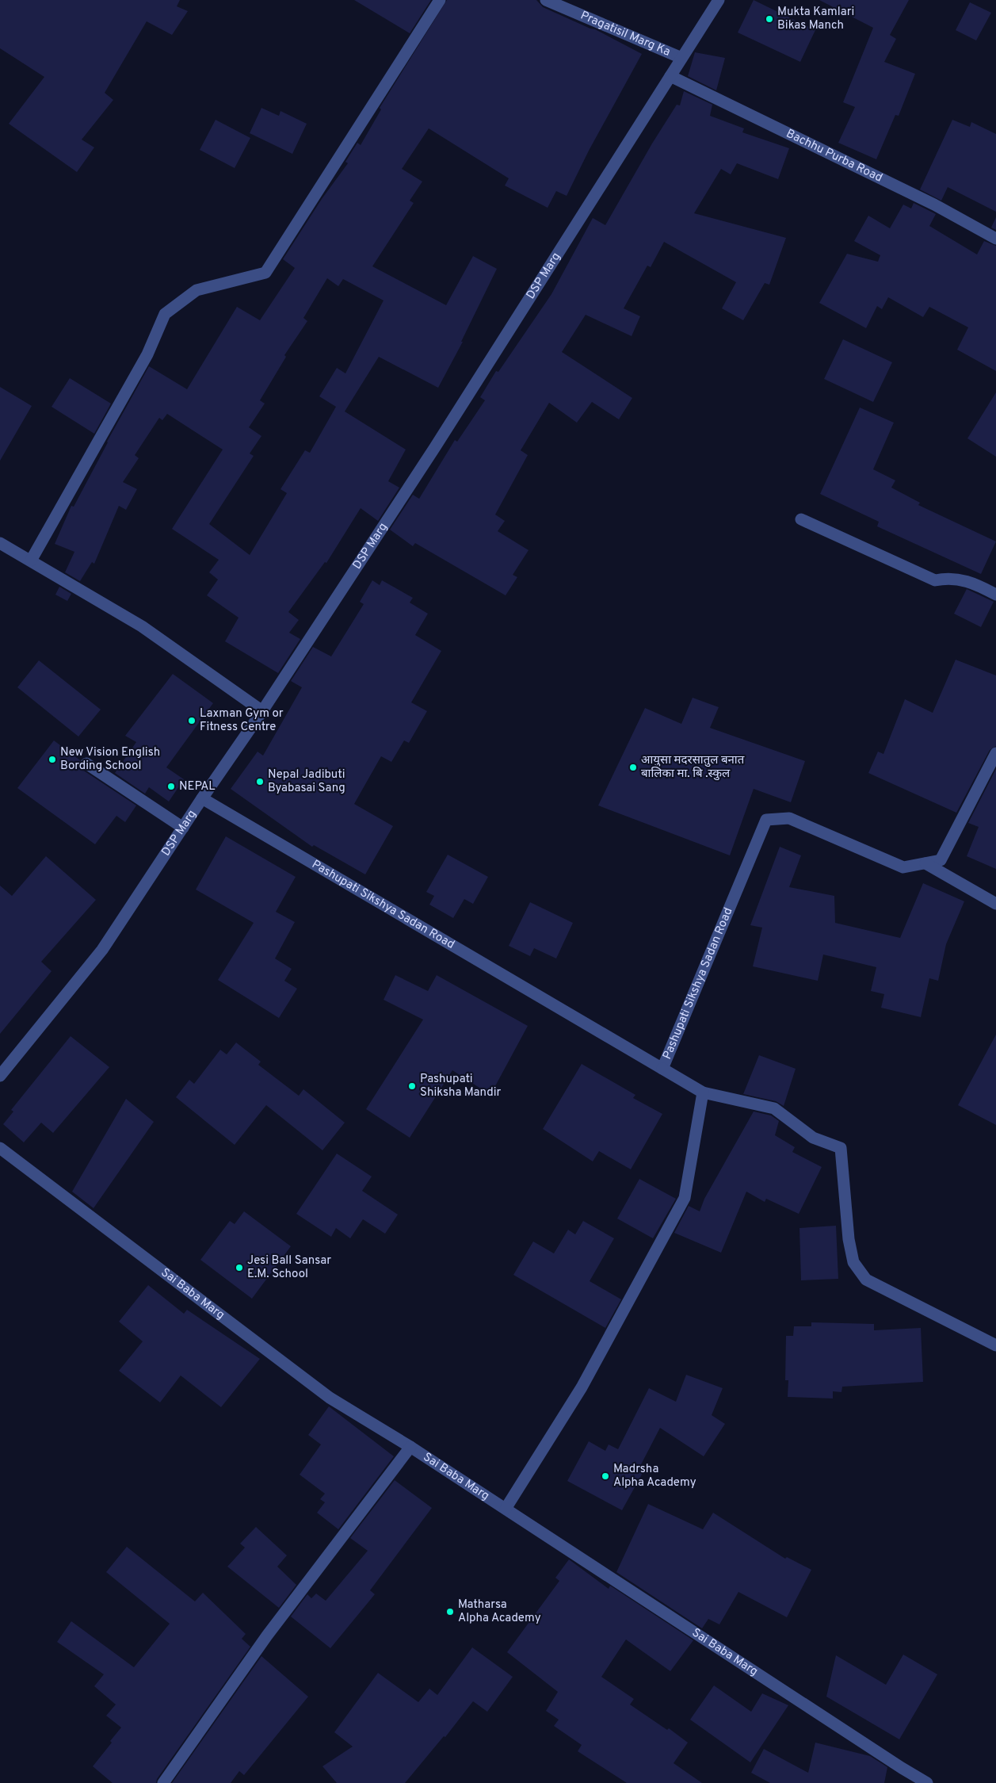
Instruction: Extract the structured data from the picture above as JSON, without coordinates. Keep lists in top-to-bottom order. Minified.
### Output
{"streets":{"street":["Pragatisil Marg Ka","Bachhu Purba Road","DSP Marg","Pashupati Sikshya Sadan Road","Sai Baba Marg"]},"crossings":[["Pragatisil Marg Ka","DSP Marg"],["Bachhu Purba Road","DSP Marg"],["DSP Marg","Pashupati Sikshya Sadan Road"]],"places":["Mukta Kamlari Bikas Manch","Laxman Gym or Fitness Centre","New Vision English Bording School","आयुसा मदरसातुल बनात बालिका मा. बि .स्कुल","Nepal Jadibuti Byabasai Sang","NEPAL","Pashupati Shiksha Mandir","Jesi Ball Sansar E.M. School","Madrsha Alpha Academy","Matharsa Alpha Academy"]}
